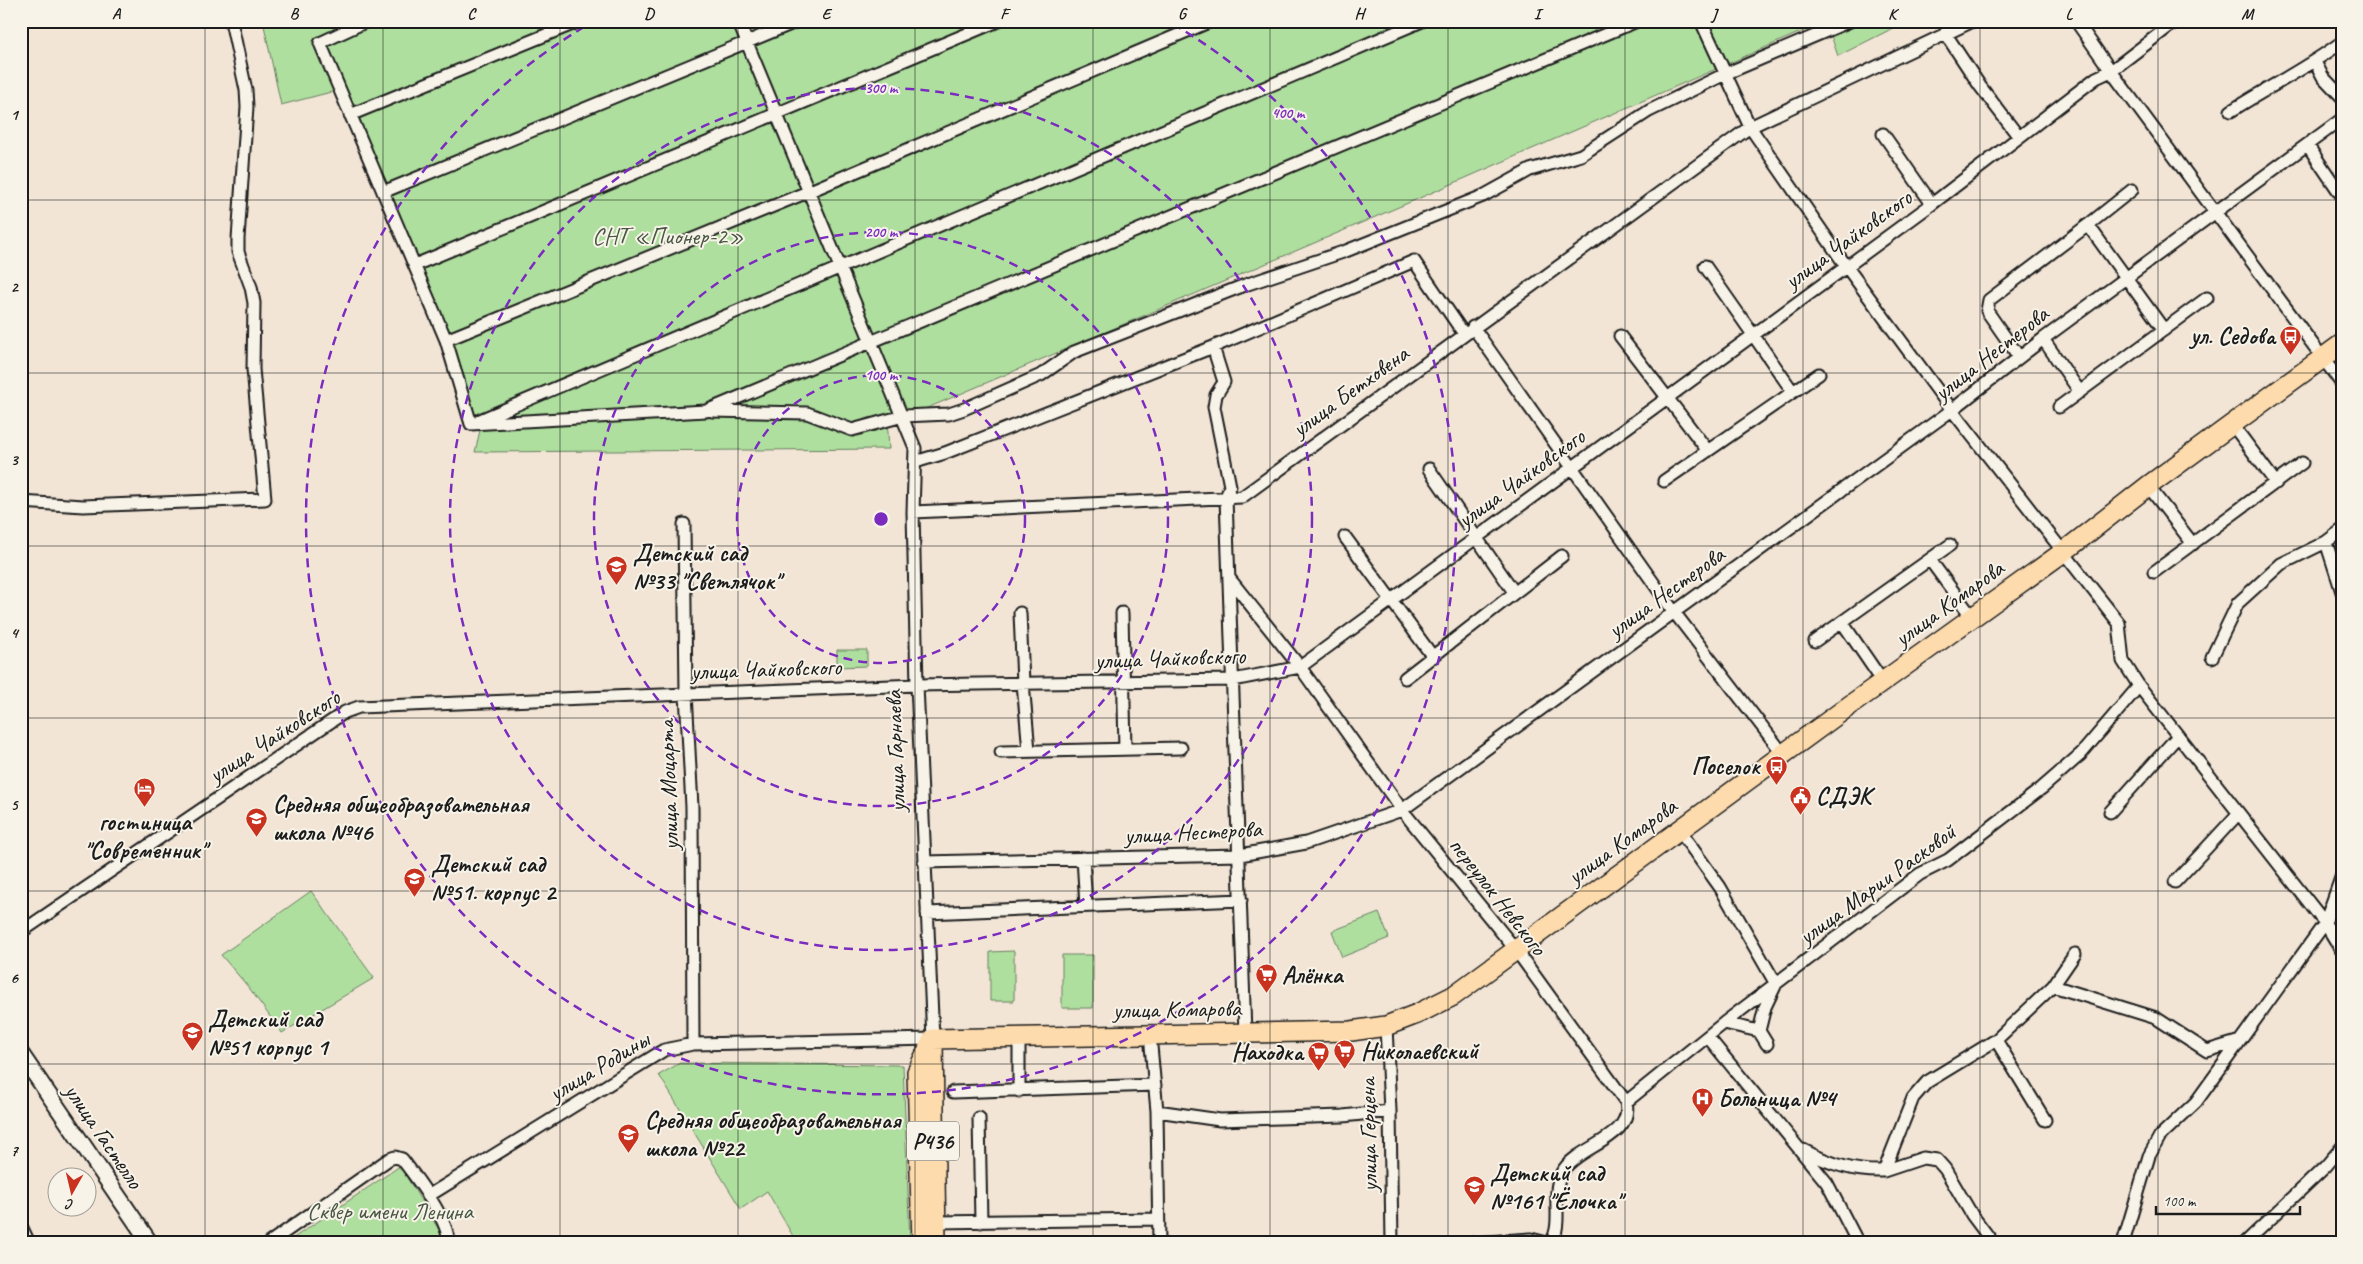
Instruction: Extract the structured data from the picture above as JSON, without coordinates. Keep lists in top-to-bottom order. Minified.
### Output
{"streets":{"main road":["улица Комарова","улица Гарнаева","P436"],"street":["улица Чайковского","улица Нестерова","улица Бетховена","улица Моцарта","улица Марии Расковой","переулок Невского","улица Родины","улица Герцена","улица Гастелло"]},"crossings":[["улица Чайковского","улица Гарнаева"],["улица Чайковского","улица Моцарта"],["улица Чайковского","переулок Невского"],["улица Нестерова","улица Гарнаева"],["улица Нестерова","переулок Невского"],["улица Бетховена","улица Гарнаева"],["улица Комарова","улица Гарнаева"],["улица Комарова","переулок Невского"],["улица Комарова","улица Родины"],["улица Комарова","улица Герцена"],["улица Гарнаева","улица Родины"],["улица Моцарта","улица Родины"],["улица Марии Расковой","переулок Невского"]],"parks":["СНТ «Пионер-2»","Сквер имени Ленина"],"places":{"bus stop":["ул. Седова","Поселок"],"school or university":["Детский сад №33 \"Светлячок\"","Средняя общеобразовательная школа №46","Детский сад №51. корпус 2","Детский сад №51 корпус 1","Средняя общеобразовательная школа №22","Детский сад №161 \"Ёлочка\""],"hotel":["гостиница \"Современник\""],"public building":["СДЭК"],"supermarket":["Алёнка","Николаевский","Находка"],"hospital":["Больница №4"]},"scale_bar":"100 m","north":"bottom","grid":{"columns":["A","B","C","D","E","F","G","H","I","J","K","L","M"],"rows":["1","2","3","4","5","6","7"]},"rings":["300 m","400 m","200 m","100 m"]}
